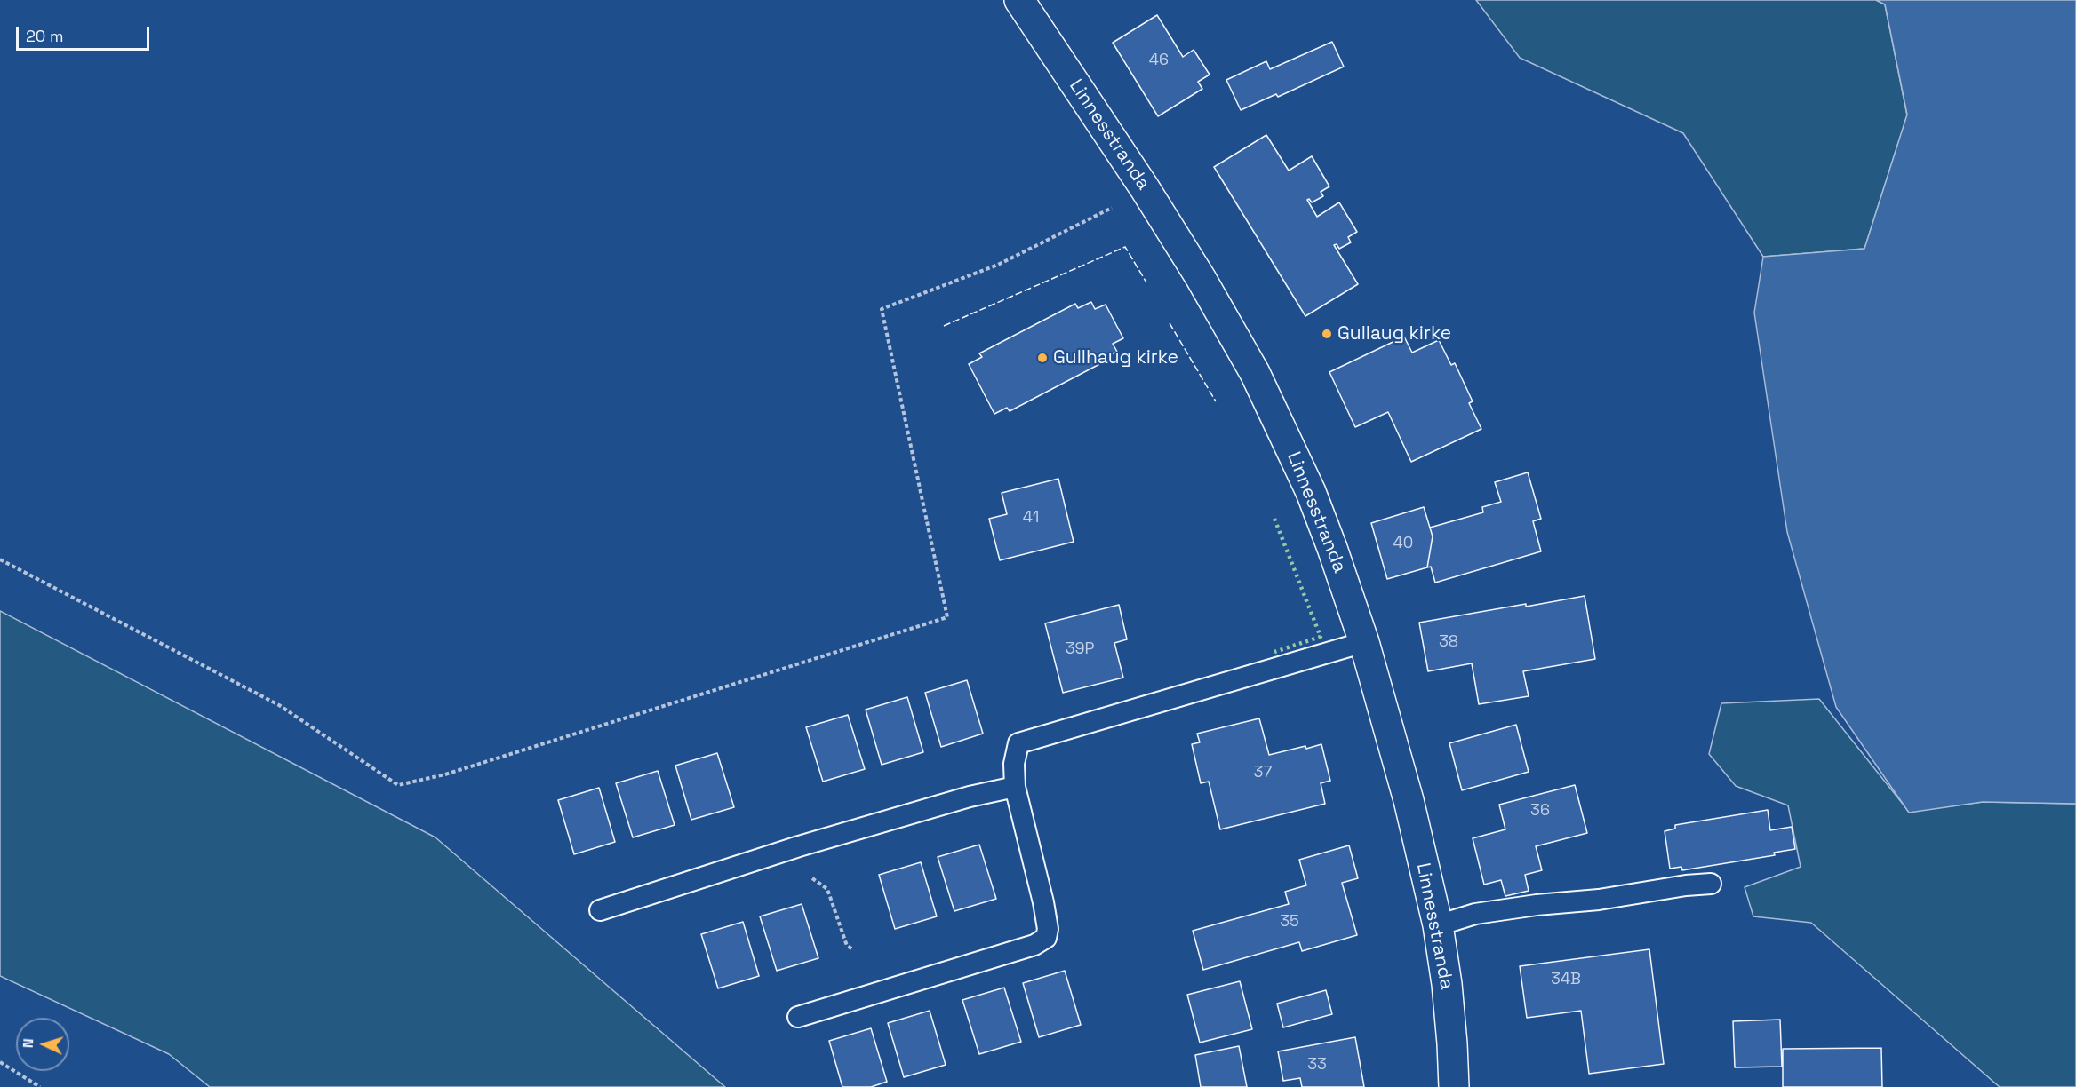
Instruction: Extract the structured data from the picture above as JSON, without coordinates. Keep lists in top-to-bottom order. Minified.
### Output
{"streets":{"street":["Linnesstranda"]},"places":["Gullaug kirke","Gullhaug kirke"],"house_numbers":["46","41","40","38","39P","37","36","35","34B","33"],"scale_bar":"20 m","north":"left"}
